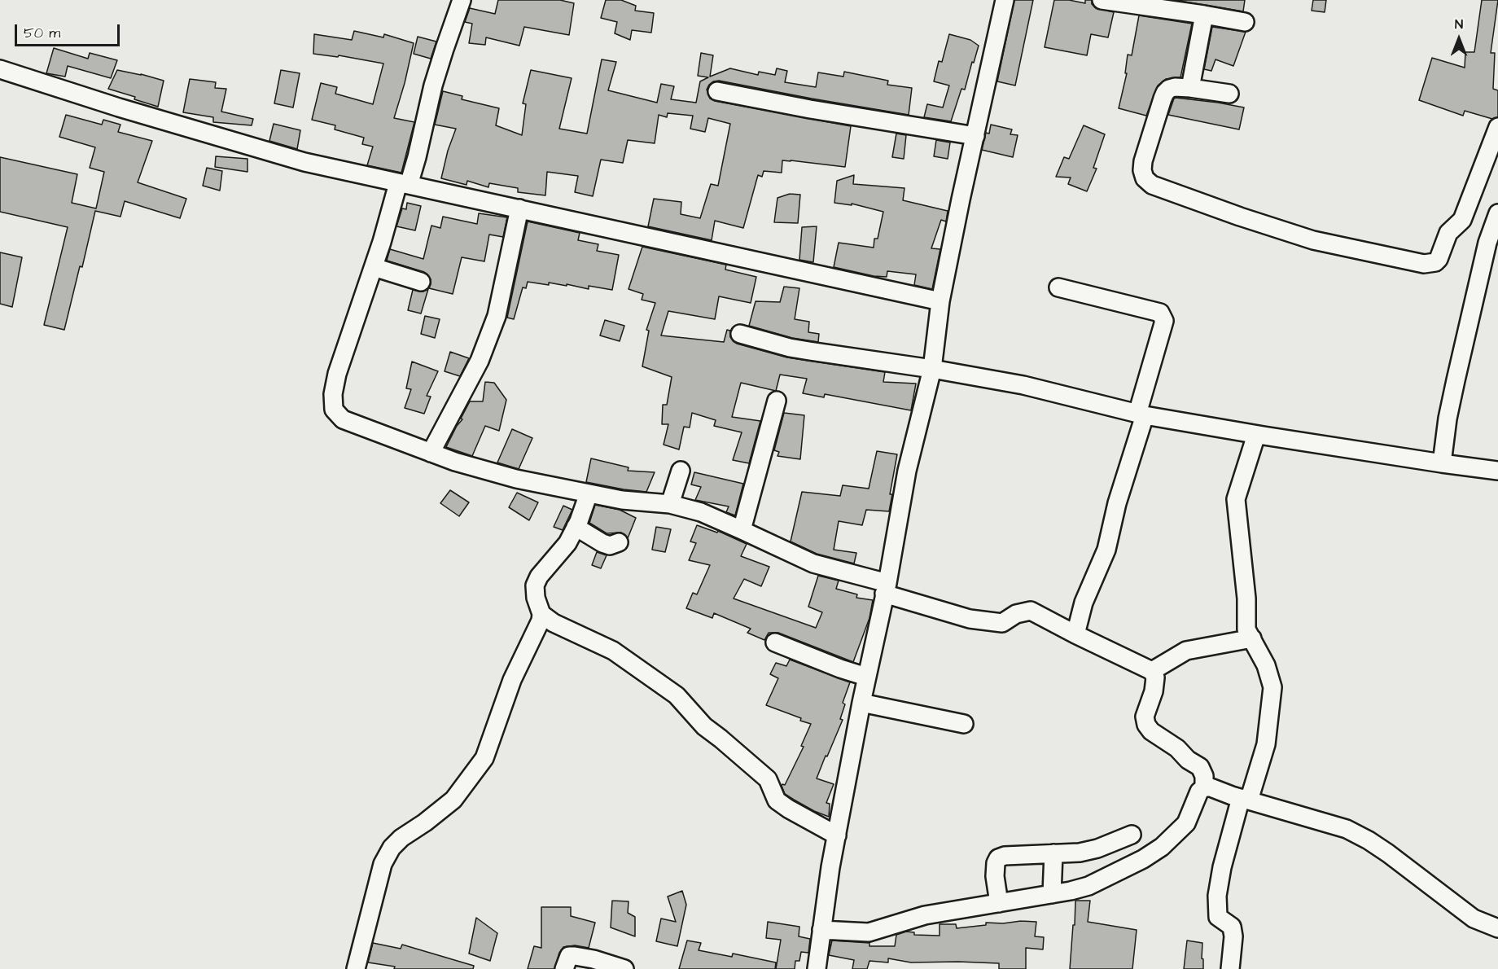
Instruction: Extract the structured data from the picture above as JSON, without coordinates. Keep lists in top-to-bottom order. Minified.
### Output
{"scale_bar":"50 m","north":"top"}
